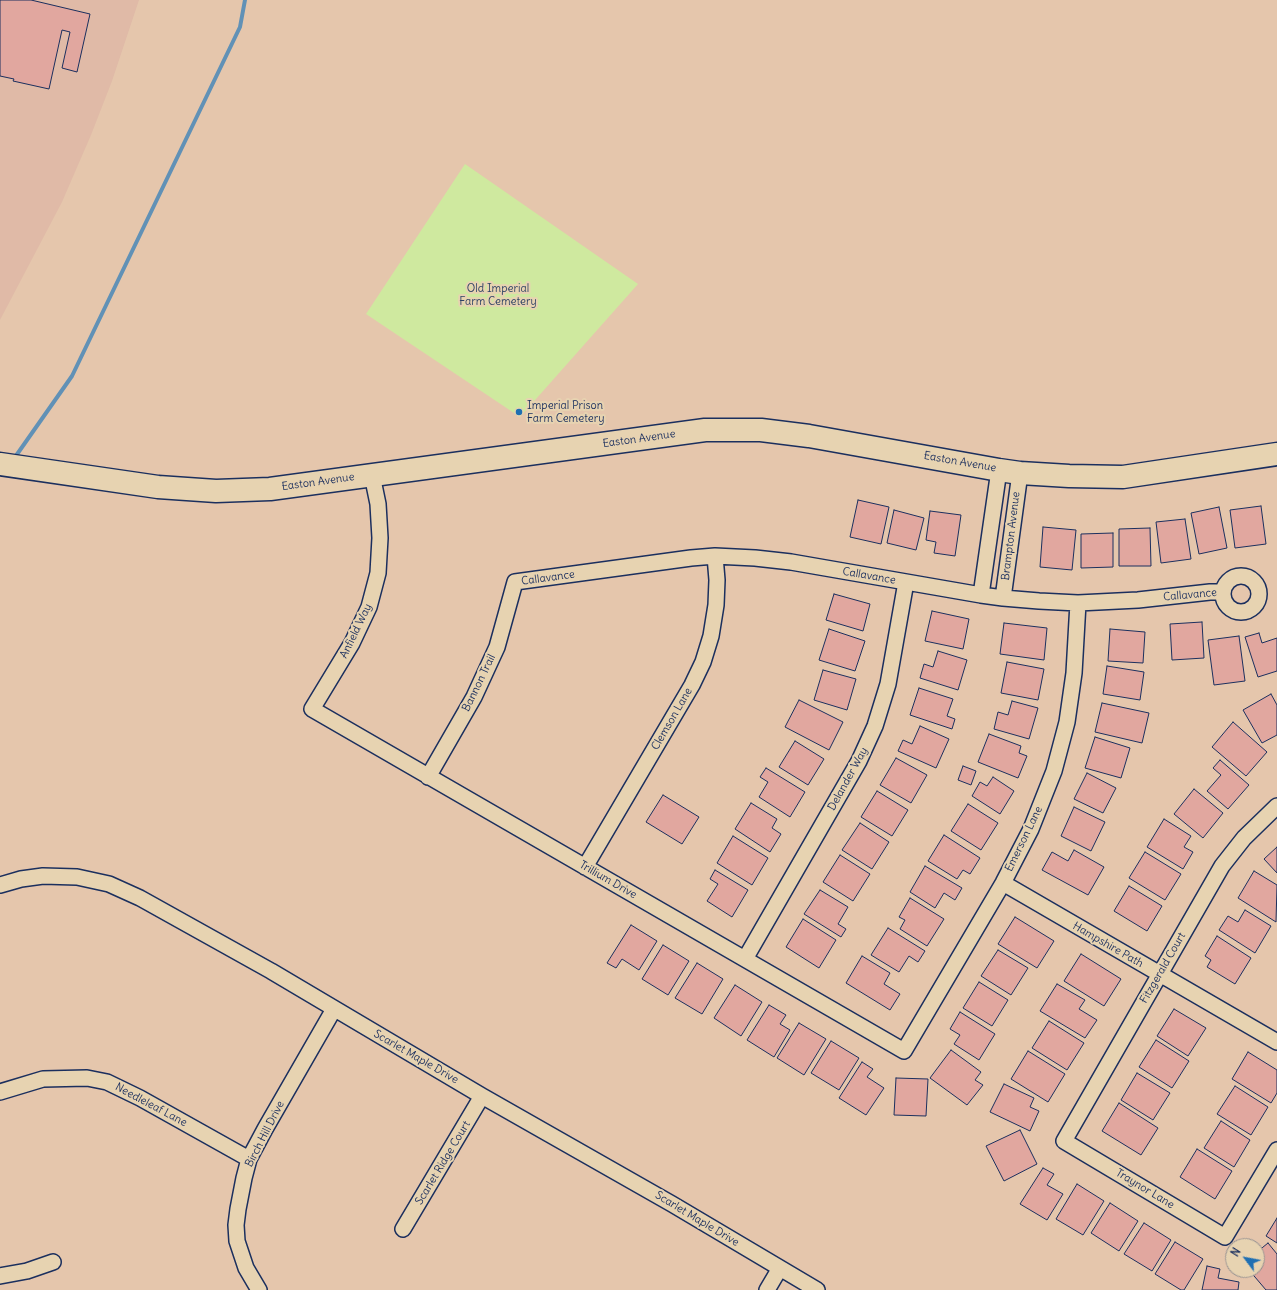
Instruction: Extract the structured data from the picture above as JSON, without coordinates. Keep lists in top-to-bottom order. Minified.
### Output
{"streets":{"street":["Easton Avenue","Brampton Avenue","Callavance","Anfield Way","Bannon Trail","Clemson Lane","Delander Way","Emerson Lane","Trillium Drive","Hampshire Path","Fitzgerald Court","Scarlet Maple Drive","Needleleaf Lane","Birch Hill Drive","Scarlet Ridge Court","Traynor Lane"]},"crossings":[["Easton Avenue","Brampton Avenue"],["Easton Avenue","Anfield Way"],["Brampton Avenue","Callavance"],["Callavance","Bannon Trail"],["Callavance","Clemson Lane"],["Callavance","Delander Way"],["Callavance","Emerson Lane"],["Anfield Way","Trillium Drive"],["Bannon Trail","Trillium Drive"],["Clemson Lane","Trillium Drive"],["Delander Way","Trillium Drive"],["Emerson Lane","Trillium Drive"],["Emerson Lane","Hampshire Path"],["Hampshire Path","Fitzgerald Court"],["Fitzgerald Court","Traynor Lane"],["Scarlet Maple Drive","Birch Hill Drive"],["Scarlet Maple Drive","Scarlet Ridge Court"],["Needleleaf Lane","Birch Hill Drive"]],"parks":["Old Imperial Farm Cemetery"],"places":["Imperial Prison Farm Cemetery"],"north":"top left"}
